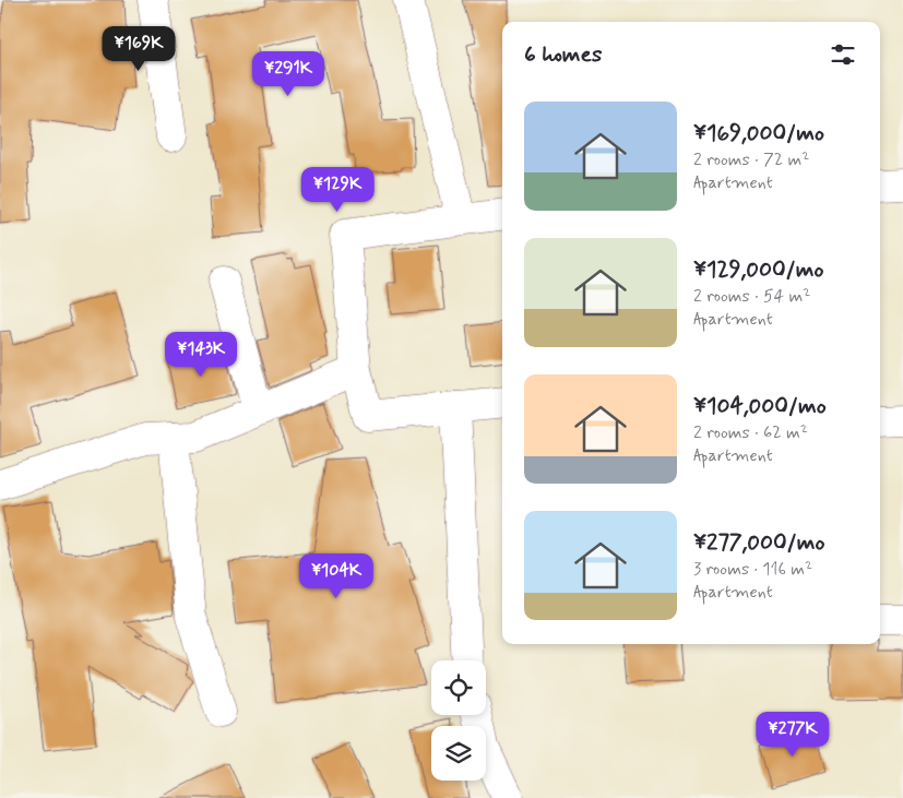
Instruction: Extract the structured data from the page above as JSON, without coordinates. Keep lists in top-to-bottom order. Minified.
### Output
{"page":{"heading":"6 homes","price":["¥169K","¥291K","¥129K","¥143K","¥104K","¥277K"],"list":[{"name":"¥169,000/mo","note":"2 rooms · 72 m² · Apartment"},{"name":"¥129,000/mo","note":"2 rooms · 54 m² · Apartment"},{"name":"¥104,000/mo","note":"2 rooms · 62 m² · Apartment"},{"name":"¥277,000/mo","note":"3 rooms · 116 m² · Apartment"}]}}
